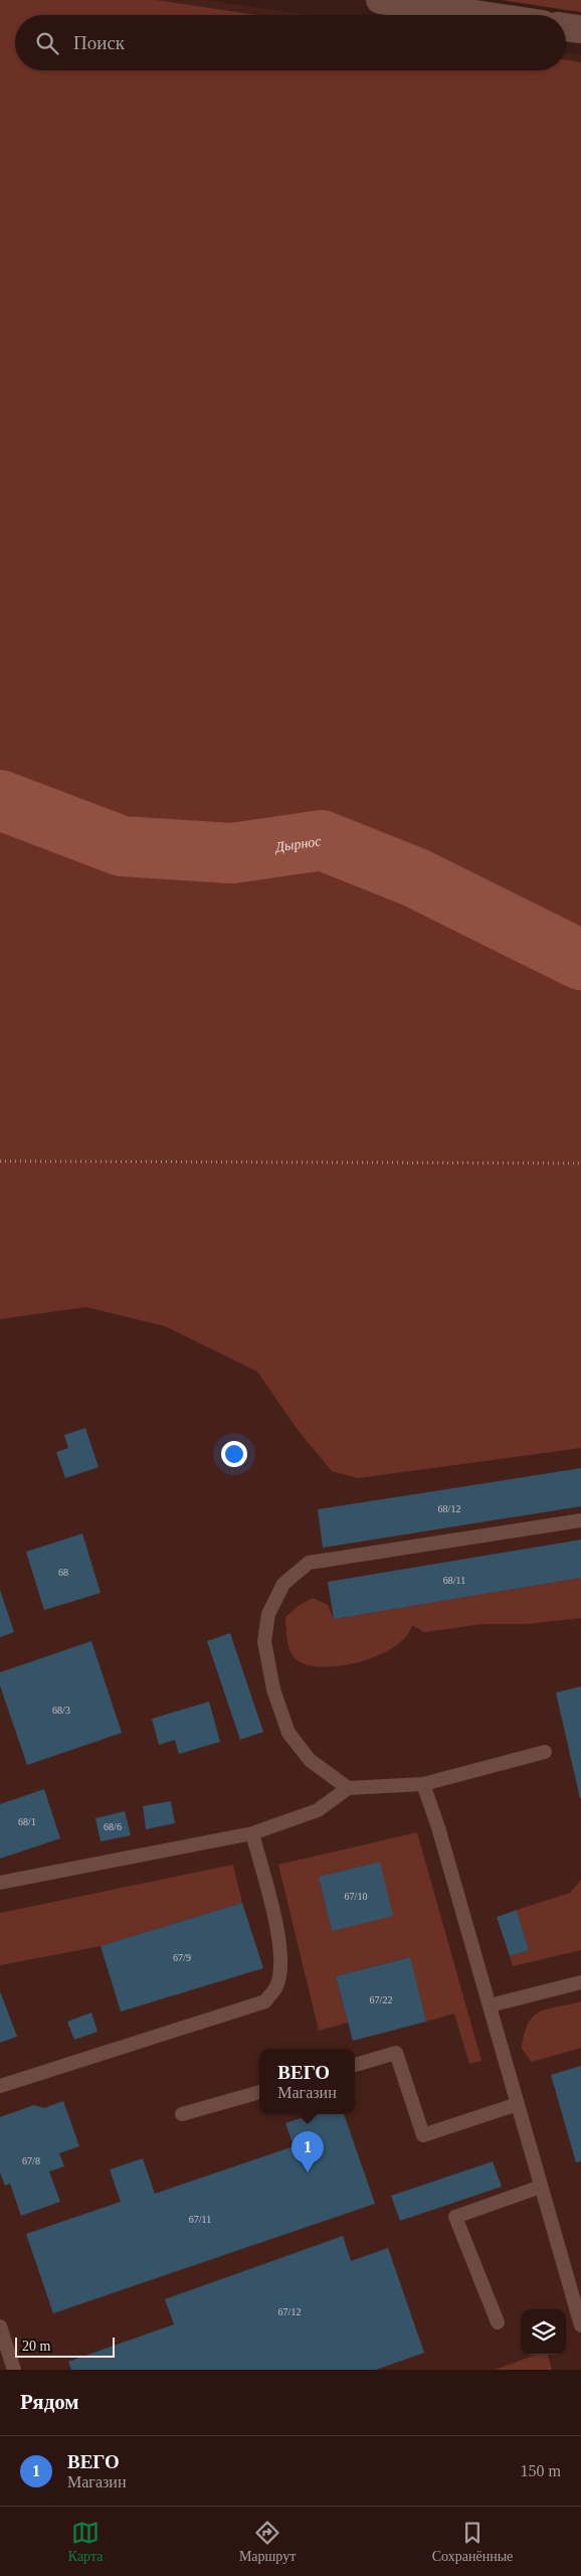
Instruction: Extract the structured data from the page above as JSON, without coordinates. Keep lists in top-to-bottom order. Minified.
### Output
{"water":["Дырнос"],"house_numbers":["68/12","68","68/11","68/3","68/1","68/6","67/10","67/9","67/22","67/8","67/11","67/12"],"scale_bar":"20 m","page":{"search":"Поиск","popup":["ВЕГО","Магазин"],"pins":"1","scale":"20 m","heading":"Рядом","list":[{"mark":"1","name":"ВЕГО","note":"Магазин","value":"150 m"}],"nav":["Карта","Маршрут","Сохранённые"]}}
